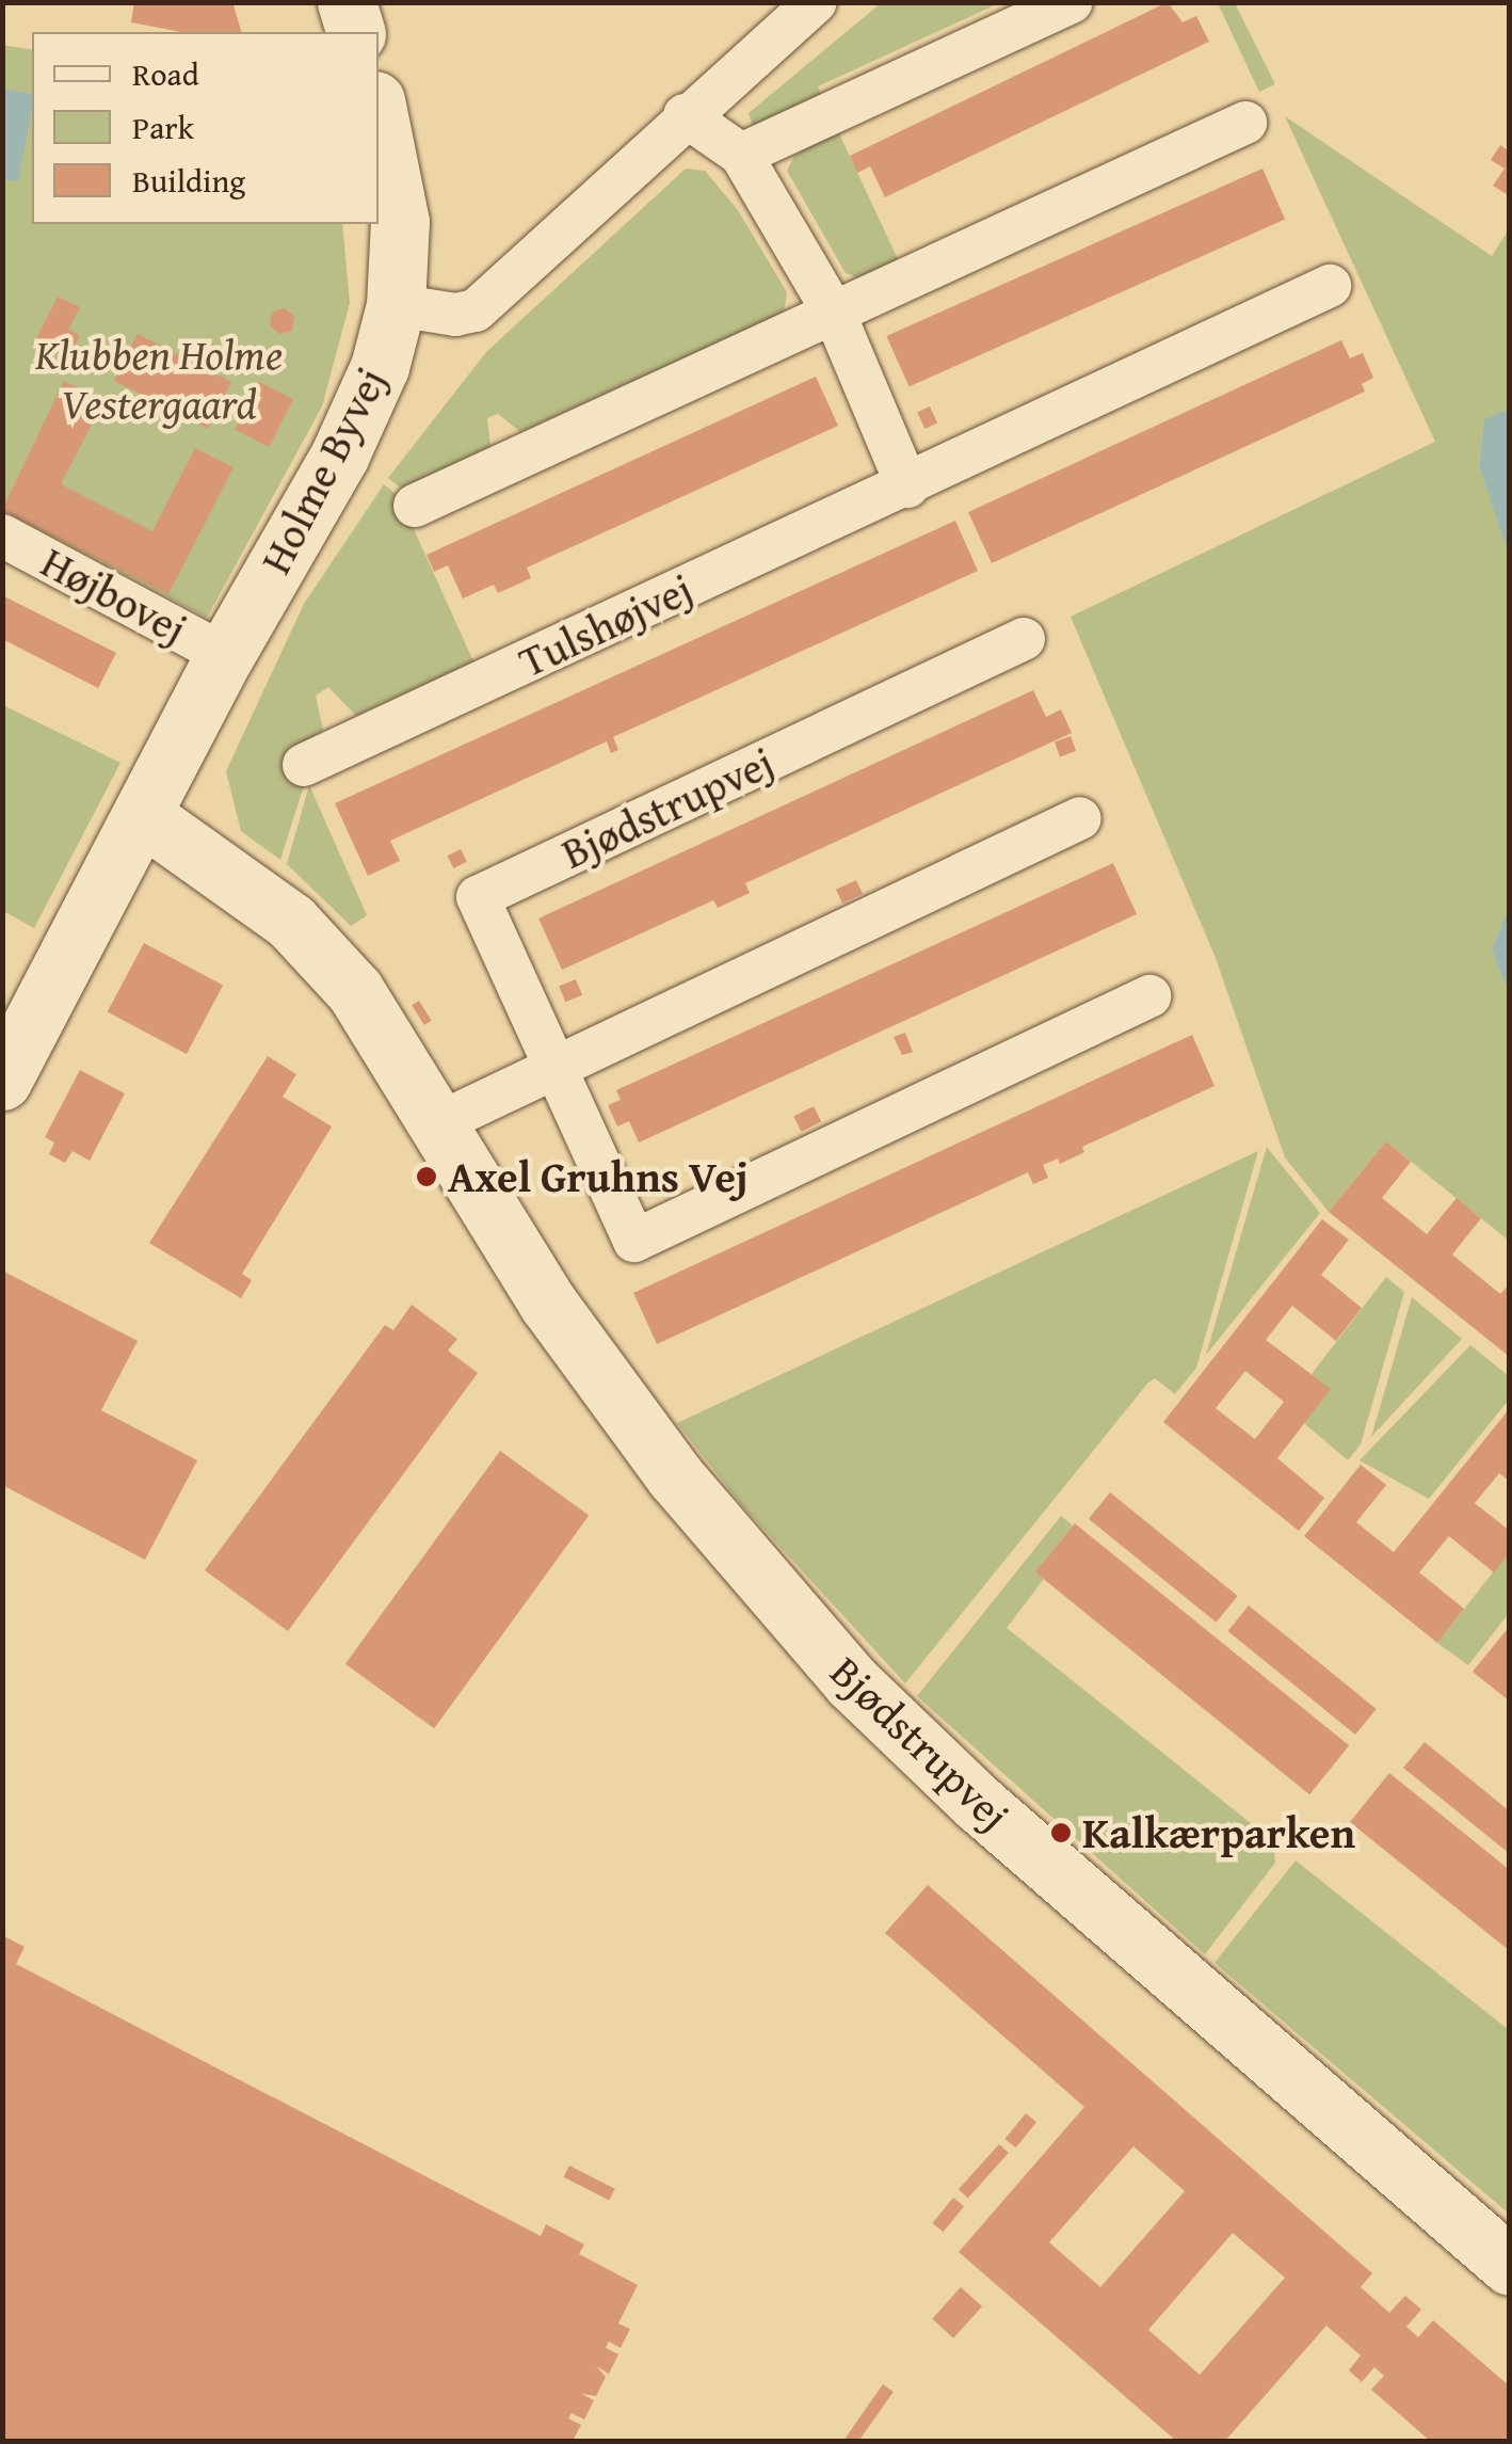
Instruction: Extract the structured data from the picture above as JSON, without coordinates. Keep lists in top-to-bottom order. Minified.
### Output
{"streets":{"street":["Holme Byvej","Højbovej","Tulshøjvej","Bjødstrupvej"]},"crossings":[["Holme Byvej","Højbovej"],["Holme Byvej","Bjødstrupvej"]],"parks":["Klubben Holme Vestergaard"],"places":["Axel Gruhns Vej","Kalkærparken"],"legend":["Road","Park","Building"]}
